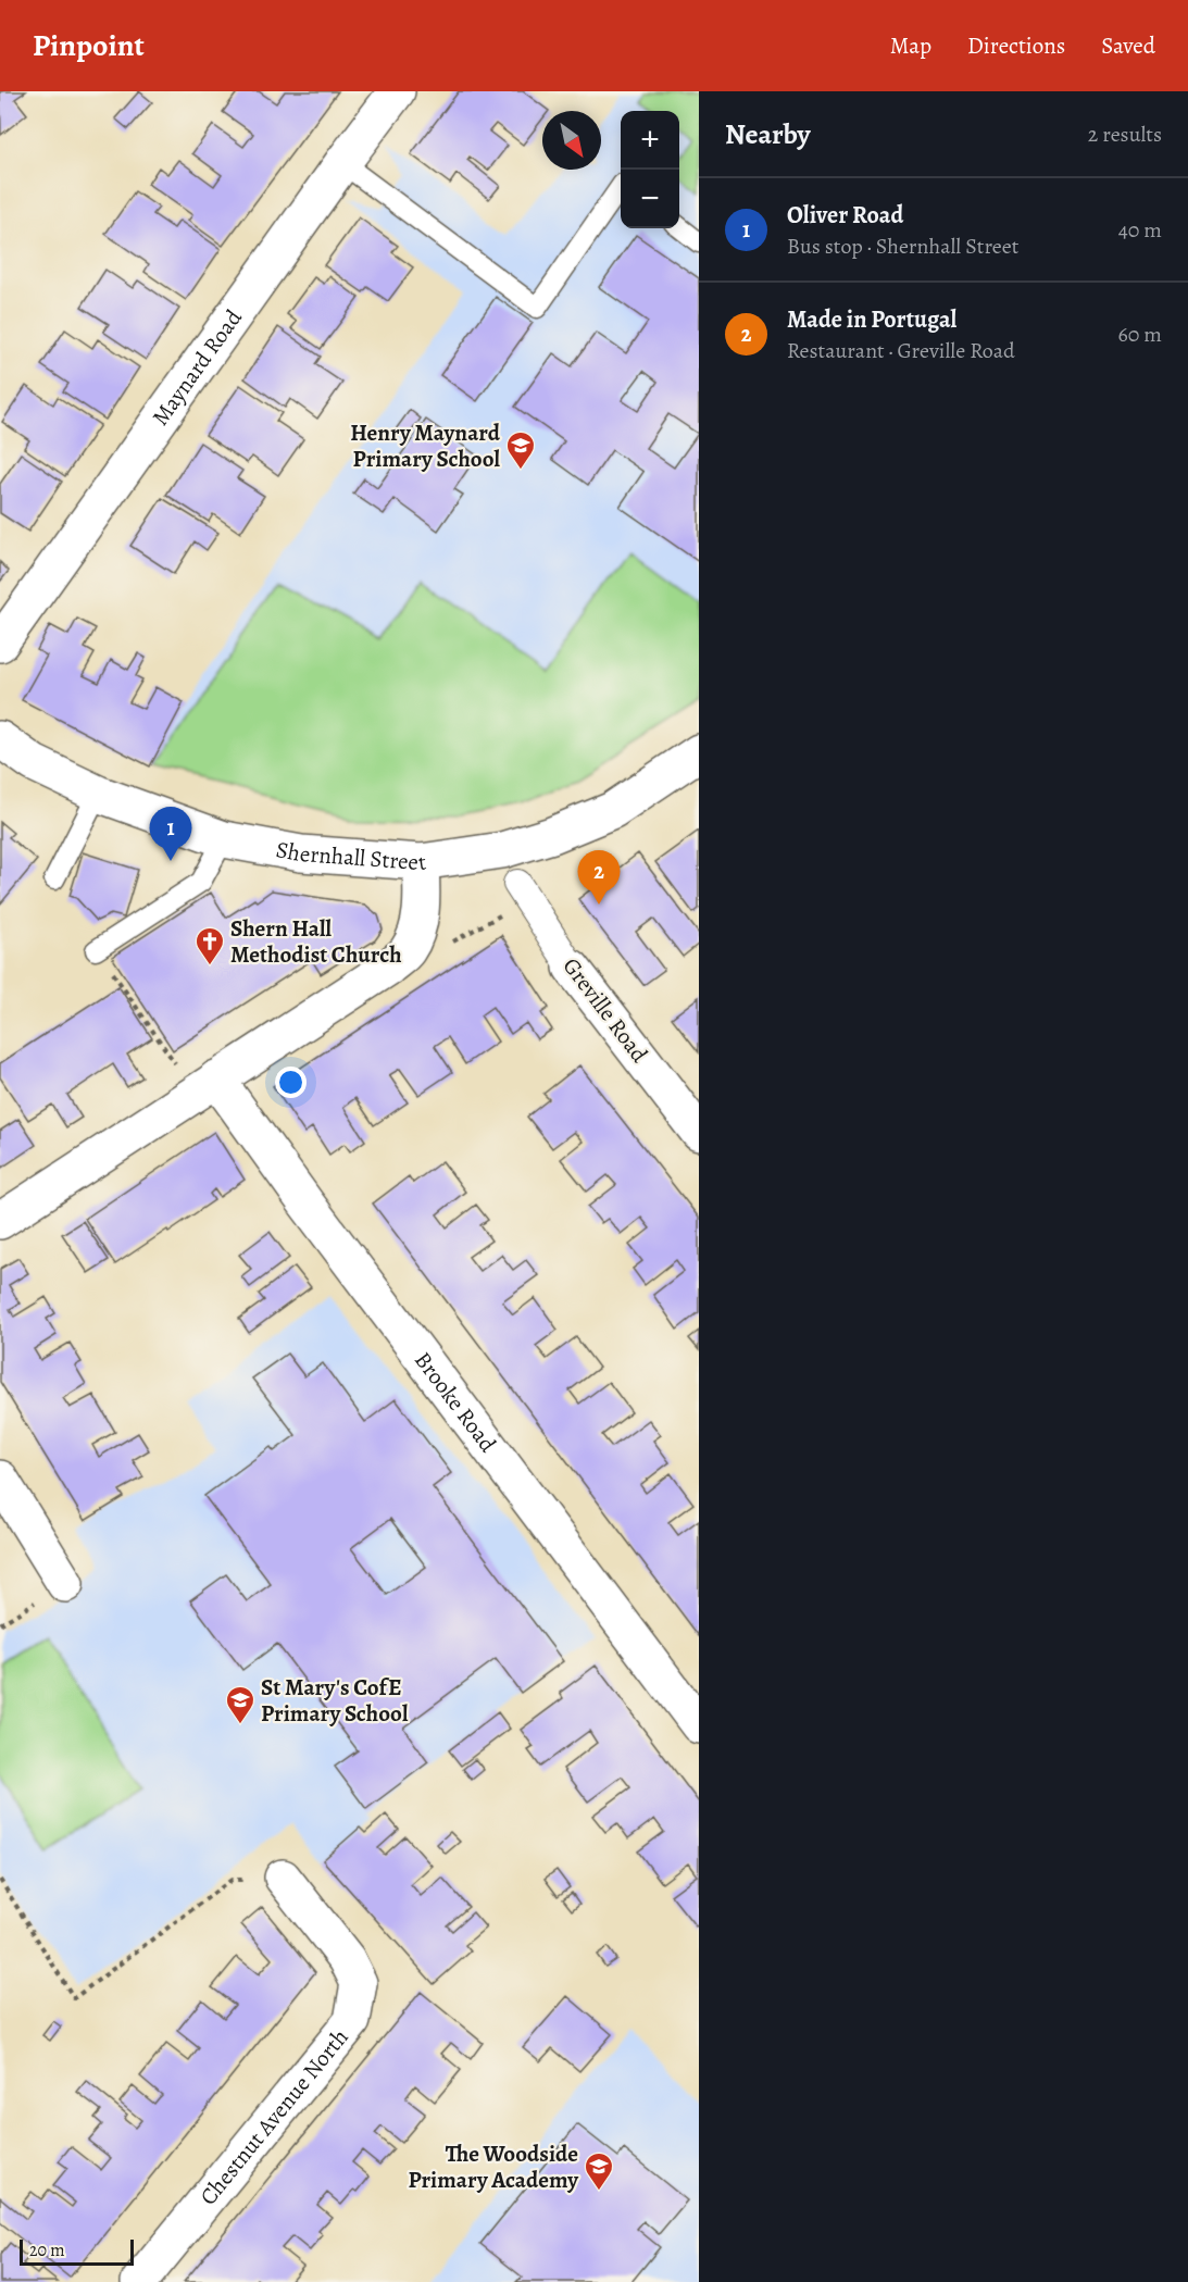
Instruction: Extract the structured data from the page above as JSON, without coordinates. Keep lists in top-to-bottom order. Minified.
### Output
{"streets":{"street":["Maynard Road","Shernhall Street","Greville Road","Brooke Road","Chestnut Avenue North"]},"places":{"school or university":["Henry Maynard Primary School","St Mary's CofE Primary School","The Woodside Primary Academy"],"church":["Shern Hall Methodist Church"]},"scale_bar":"20 m","north":"bottom right","page":{"header":"Pinpoint","nav":["Map","Directions","Saved"],"heading":["Nearby","2 results"],"map_buttons":["+","−"],"list":[{"mark":"1","name":"Oliver Road","note":"Bus stop · Shernhall Street","value":"40 m"},{"mark":"2","name":"Made in Portugal","note":"Restaurant · Greville Road","value":"60 m"}],"pins":["1","2"],"scale":"20 m"}}
